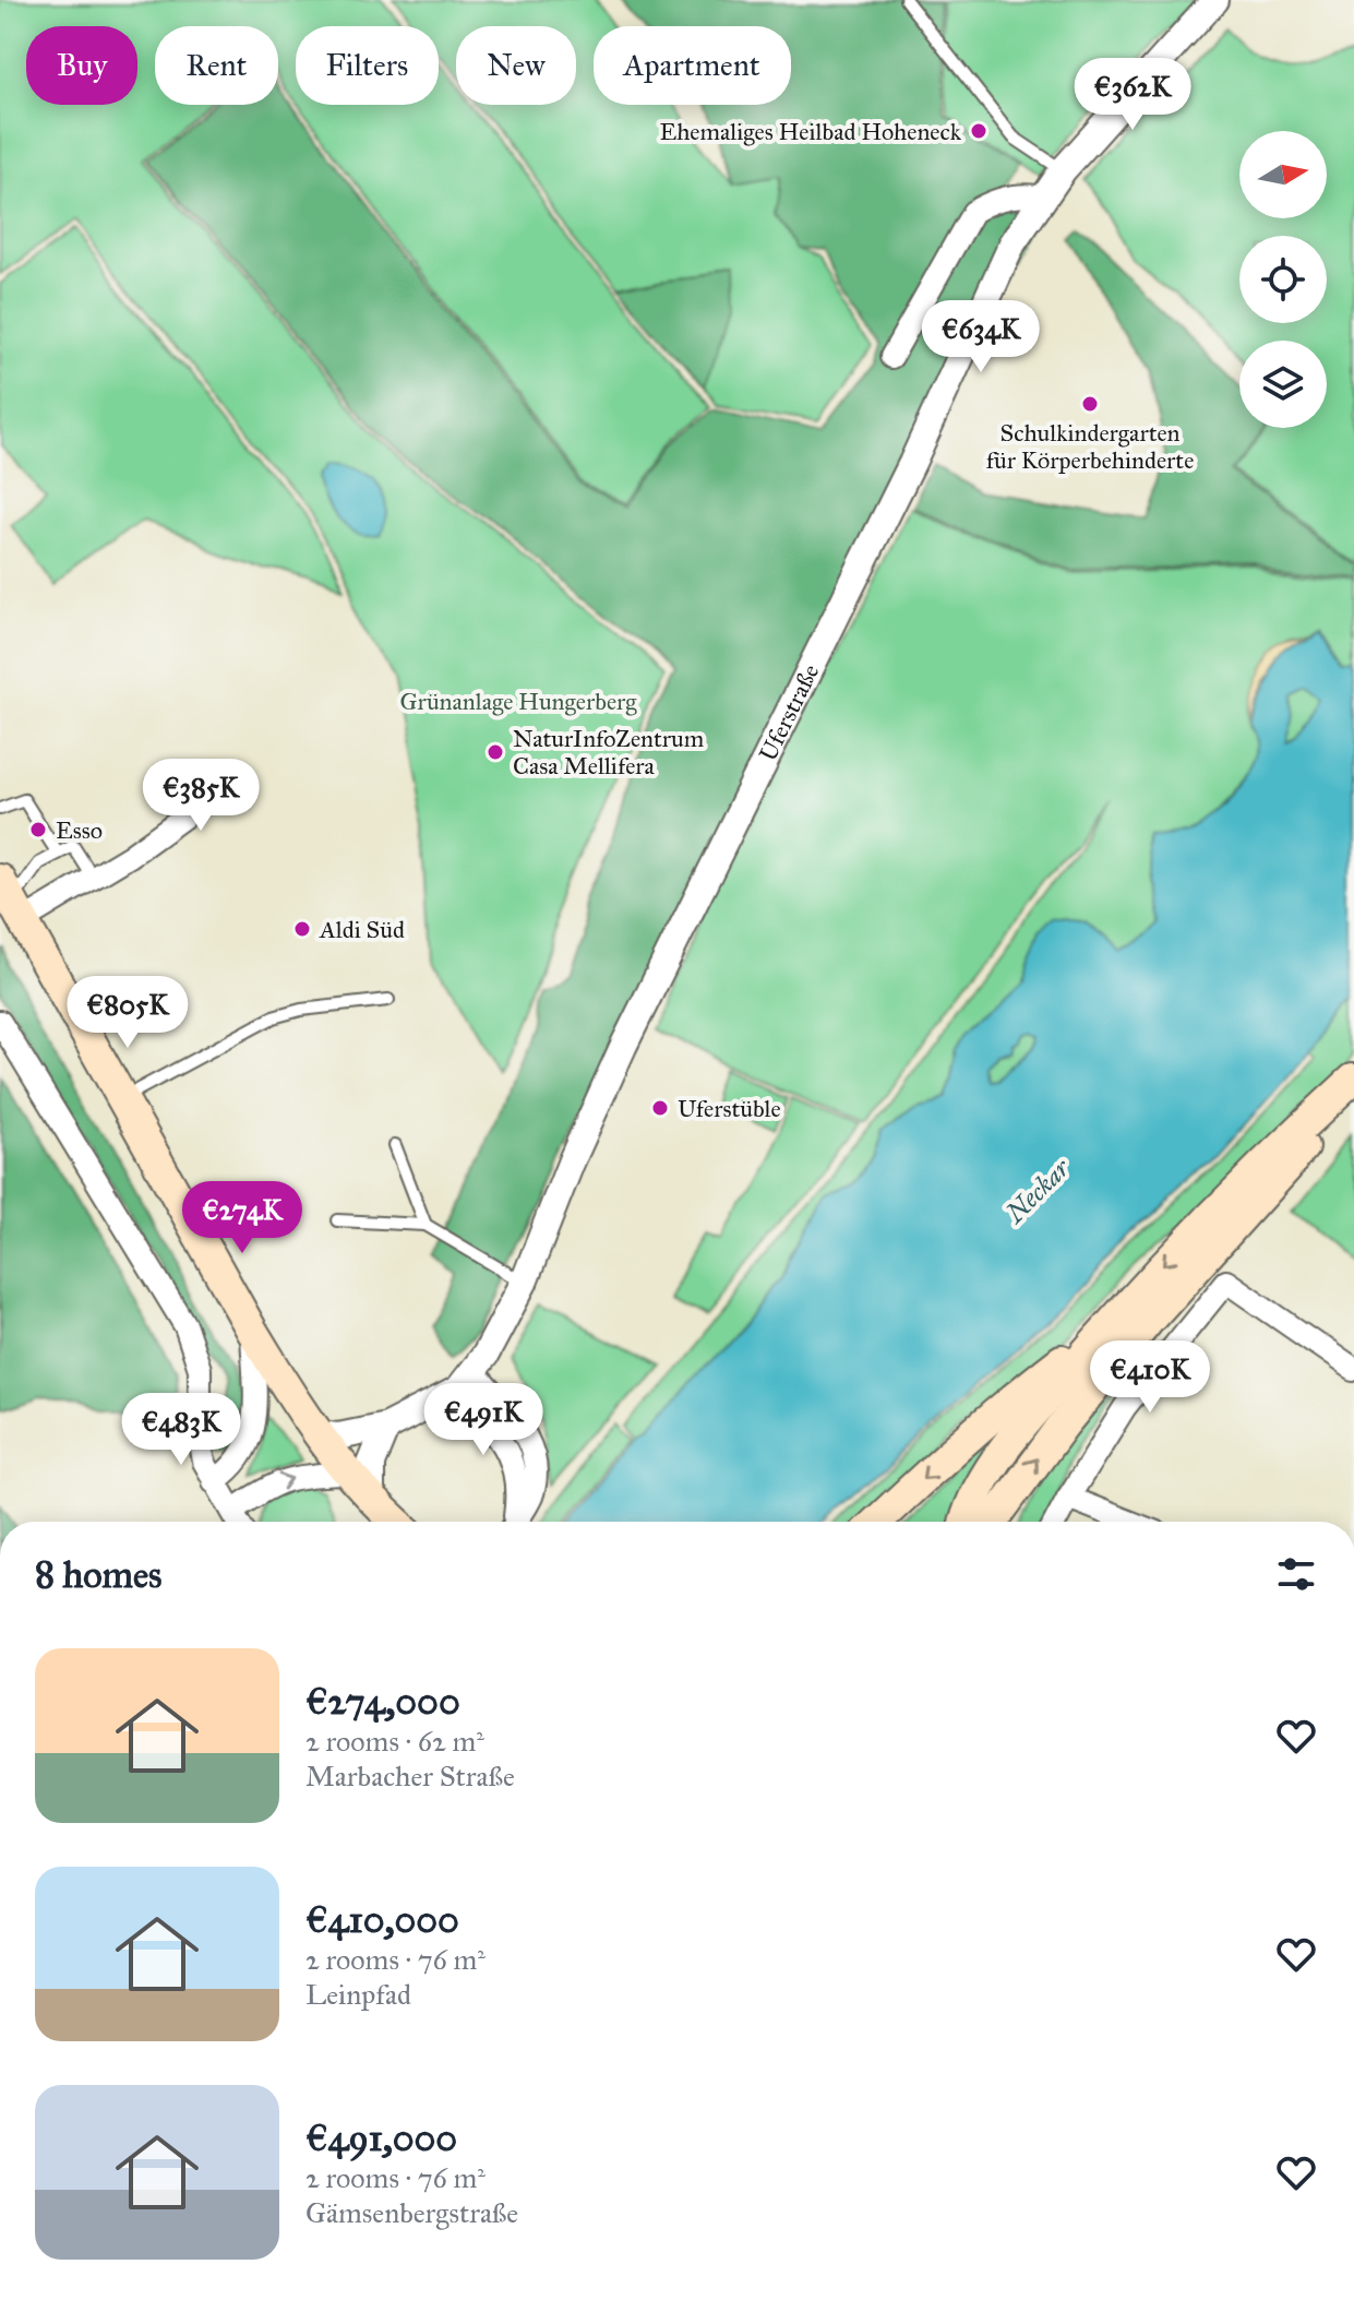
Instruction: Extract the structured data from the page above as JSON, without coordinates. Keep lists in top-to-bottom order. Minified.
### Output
{"streets":{"street":["Uferstraße"]},"water":["Neckar"],"parks":["Grünanlage Hungerberg"],"places":["Ehemaliges Heilbad Hoheneck","Schulkindergarten für Körperbehinderte","NaturInfoZentrum Casa Mellifera","Esso","Aldi Süd","Uferstüble"],"north":"right","page":{"chip":["Buy","Rent","Filters","New","Apartment"],"price":["€362K","€634K","€385K","€805K","€274K","€410K","€491K","€483K"],"heading":"8 homes","list":[{"name":"€274,000","note":"2 rooms · 62 m² · Marbacher Straße"},{"name":"€410,000","note":"2 rooms · 76 m² · Leinpfad"},{"name":"€491,000","note":"2 rooms · 76 m² · Gämsenbergstraße"}]}}
